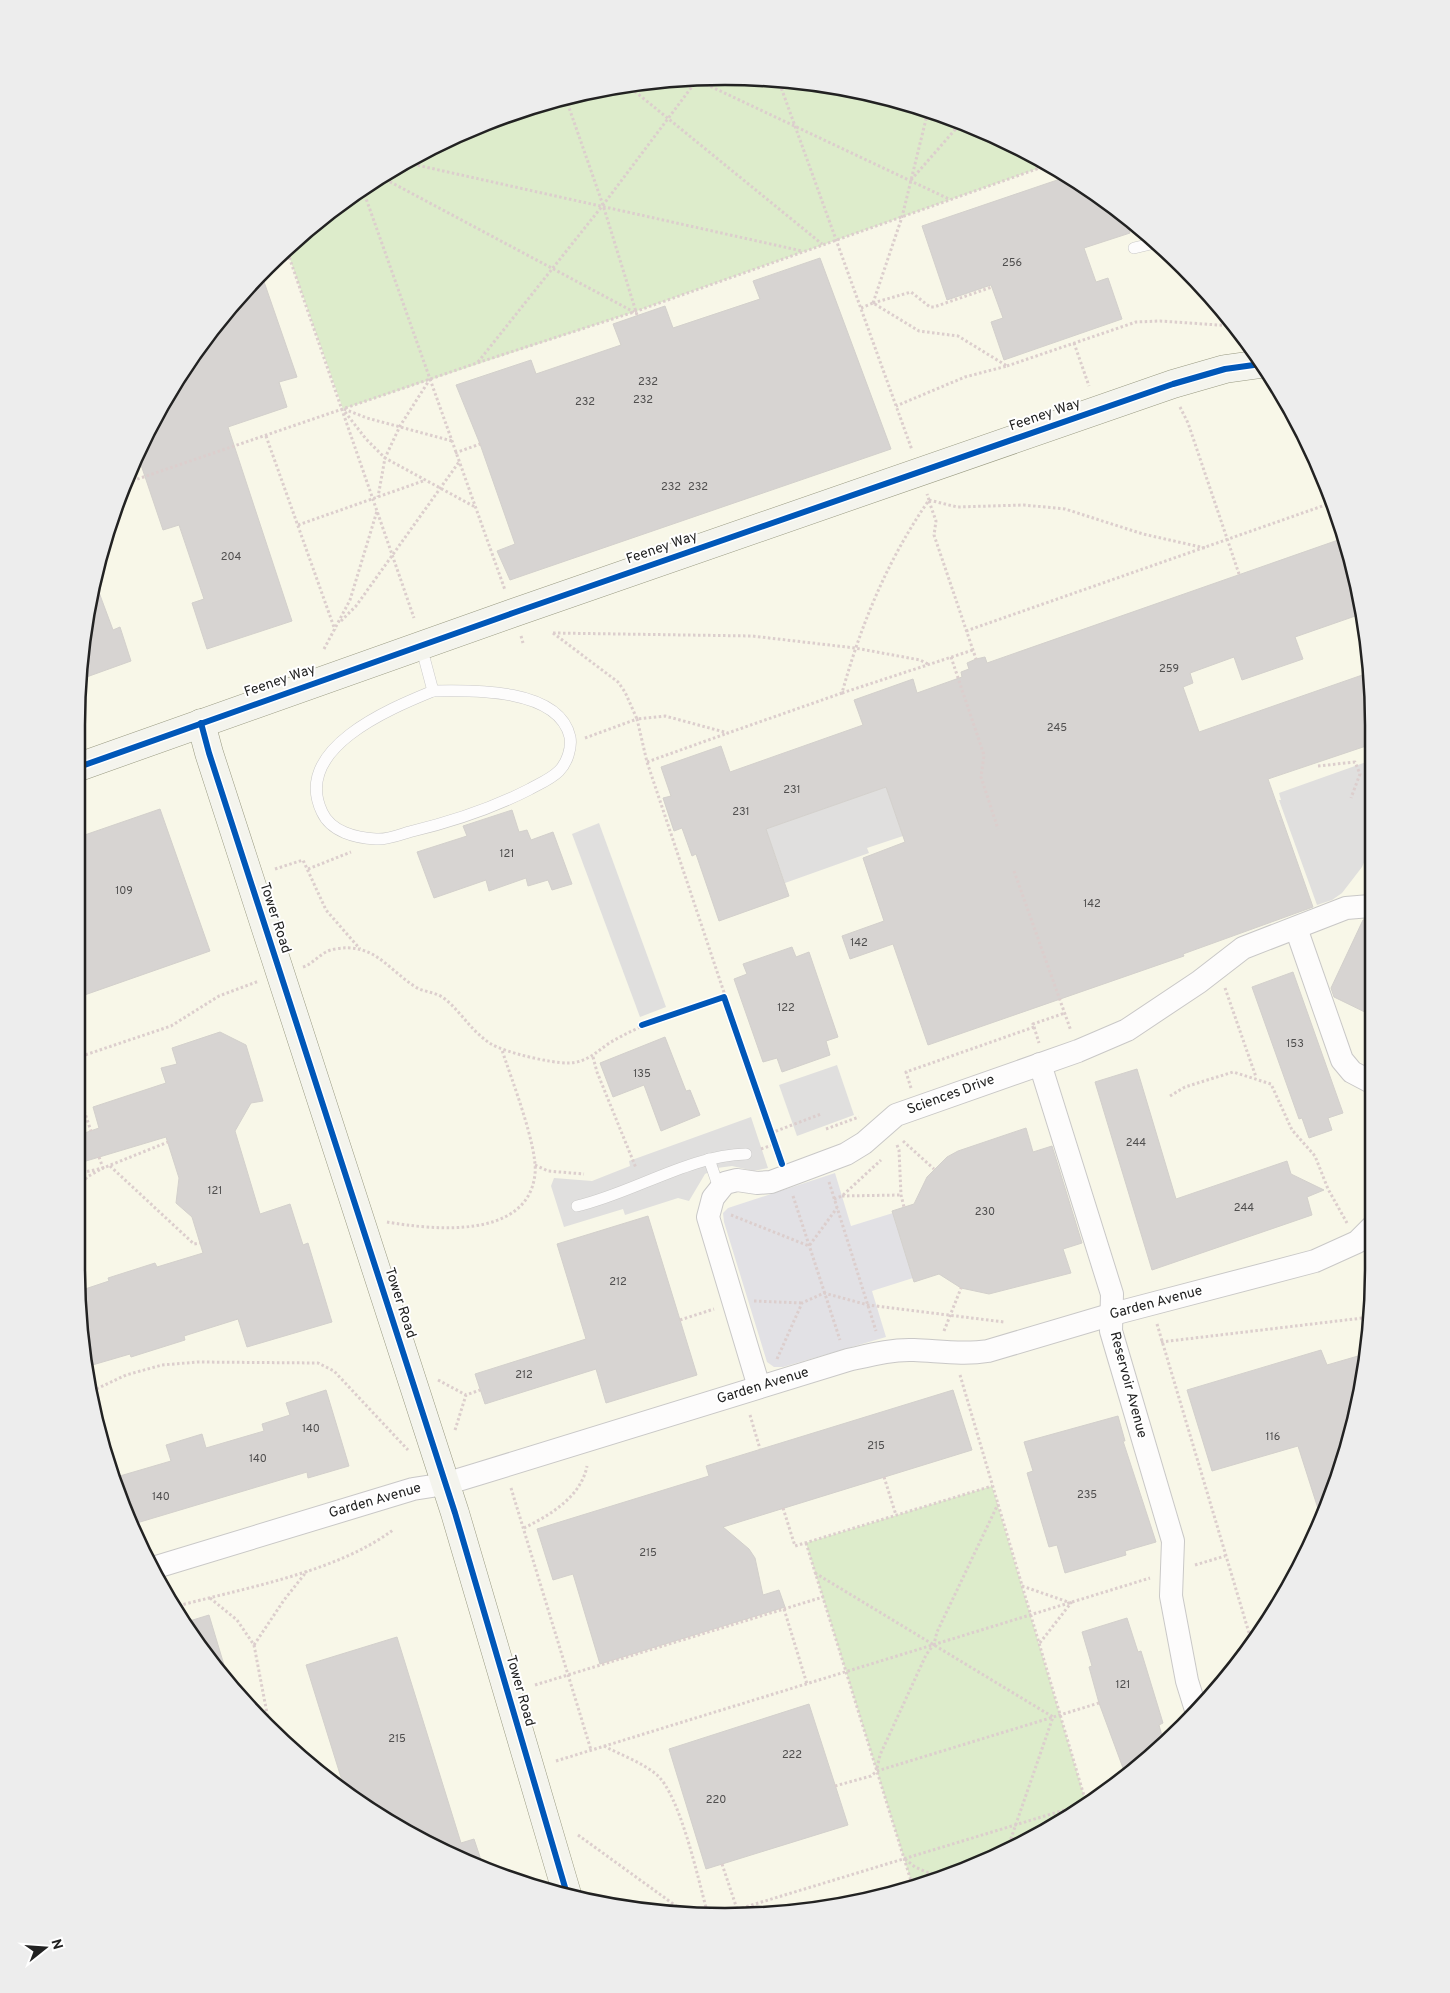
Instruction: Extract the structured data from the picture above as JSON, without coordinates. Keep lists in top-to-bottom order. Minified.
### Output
{"streets":{"street":["Feeney Way","Tower Road","Sciences Drive","Garden Avenue","Reservoir Avenue"]},"crossings":[["Feeney Way","Tower Road"],["Tower Road","Garden Avenue"],["Sciences Drive","Reservoir Avenue"],["Garden Avenue","Reservoir Avenue"]],"house_numbers":["256","232","232","232","232","232","204","259","245","231","231","121","109","142","142","122","153","135","244","121","244","230","212","212","140","116","215","140","235","140","215","121","215","222","220"],"north":"right"}
